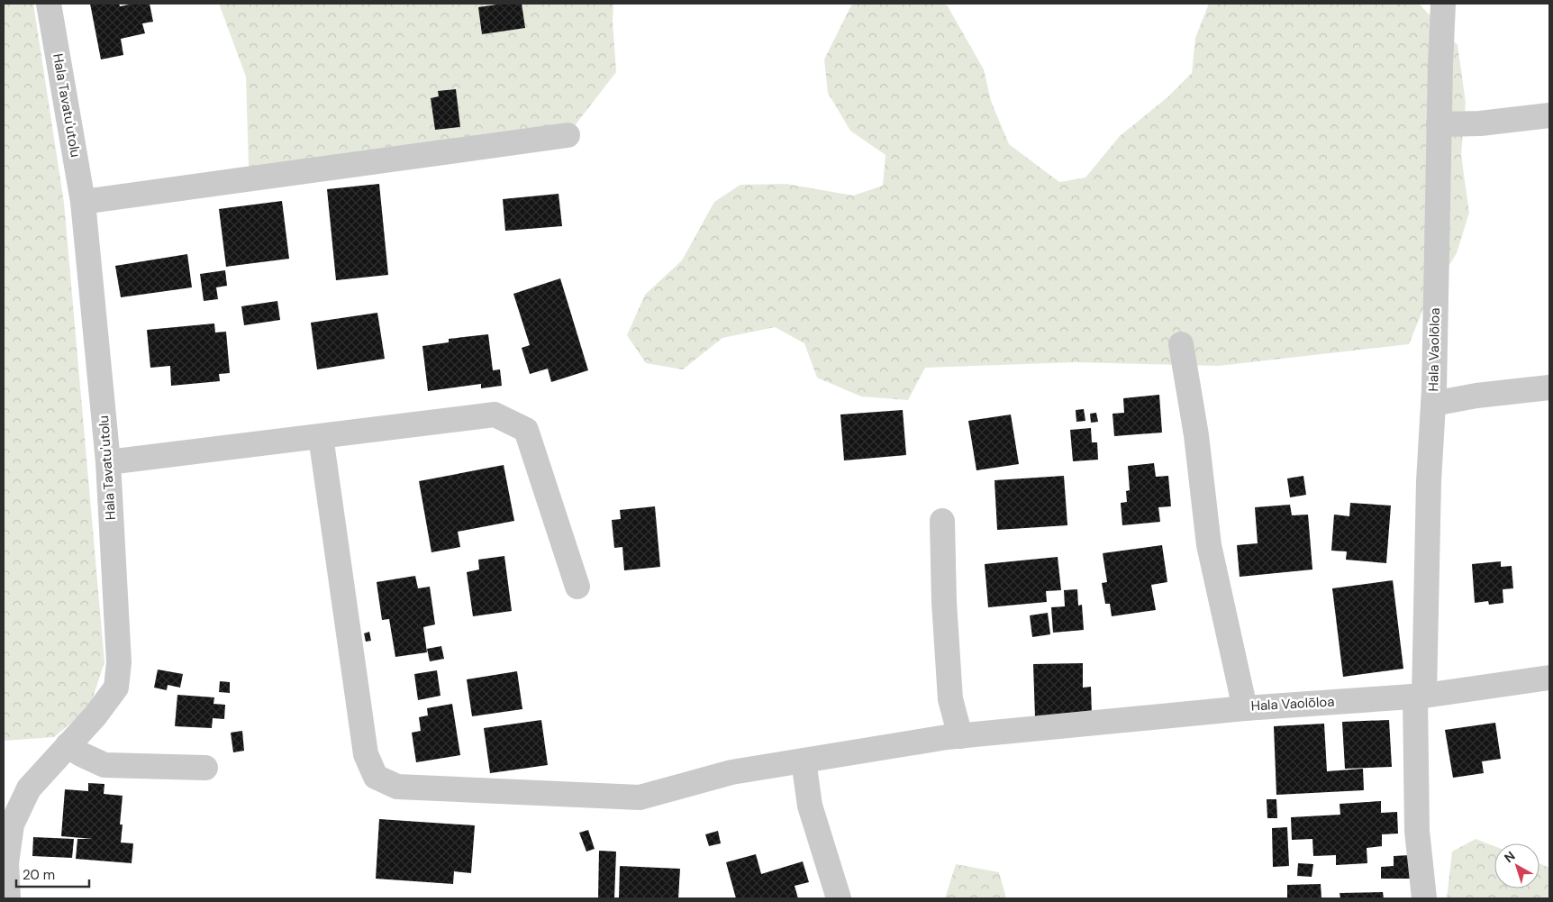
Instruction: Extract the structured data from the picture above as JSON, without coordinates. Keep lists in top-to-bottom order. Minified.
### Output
{"streets":{"street":["Hala Tavatu'utolu","Hala Vaolōloa"]},"scale_bar":"20 m","north":"top left"}
